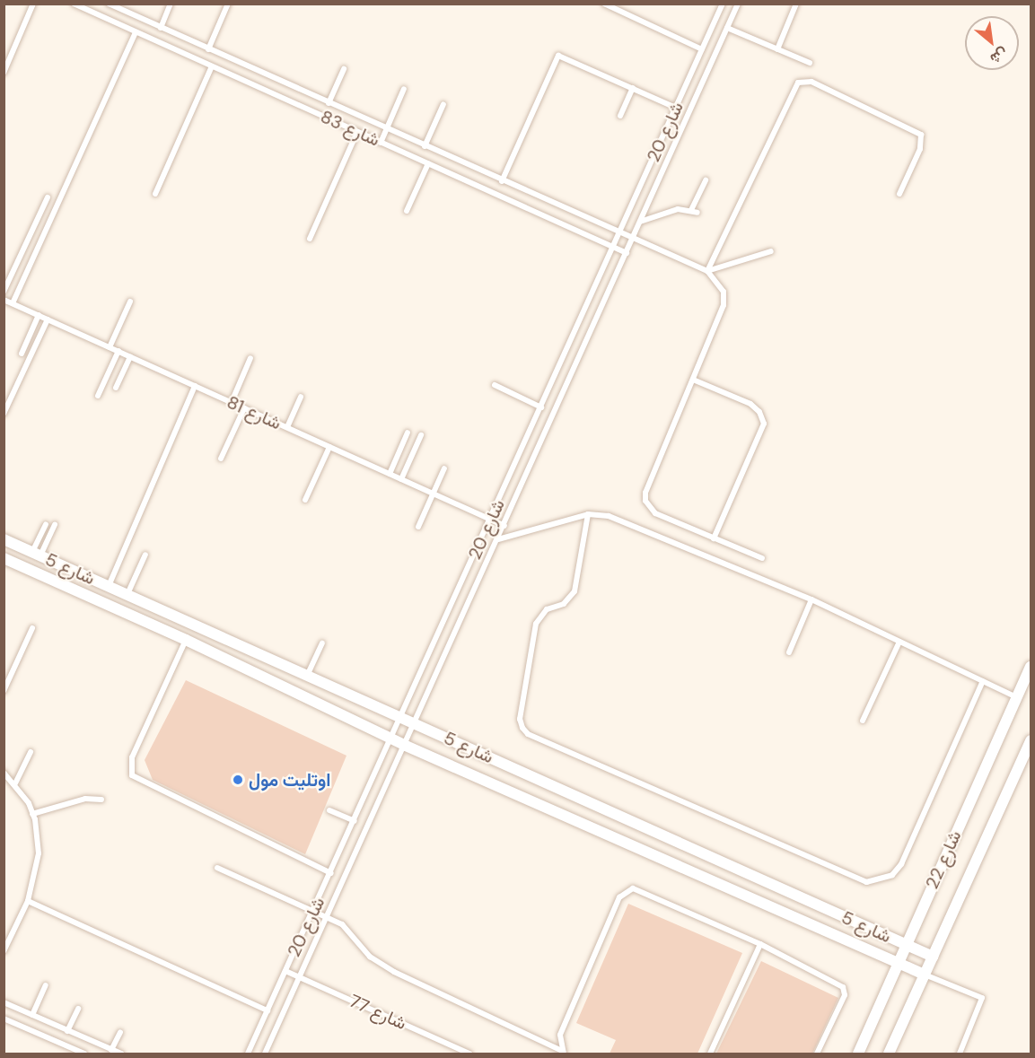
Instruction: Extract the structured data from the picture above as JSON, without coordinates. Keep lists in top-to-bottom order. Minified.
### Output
{"streets":{"street":["شارع 5","شارع 22"],"lane":["شارع 83","شارع 20","شارع 81","شارع 77"]},"crossings":[["شارع 83","شارع 20"],["شارع 20","شارع 81"],["شارع 20","شارع 5"],["شارع 20","شارع 77"],["شارع 5","شارع 22"]],"places":["اوتليت مول"],"north":"bottom right"}
